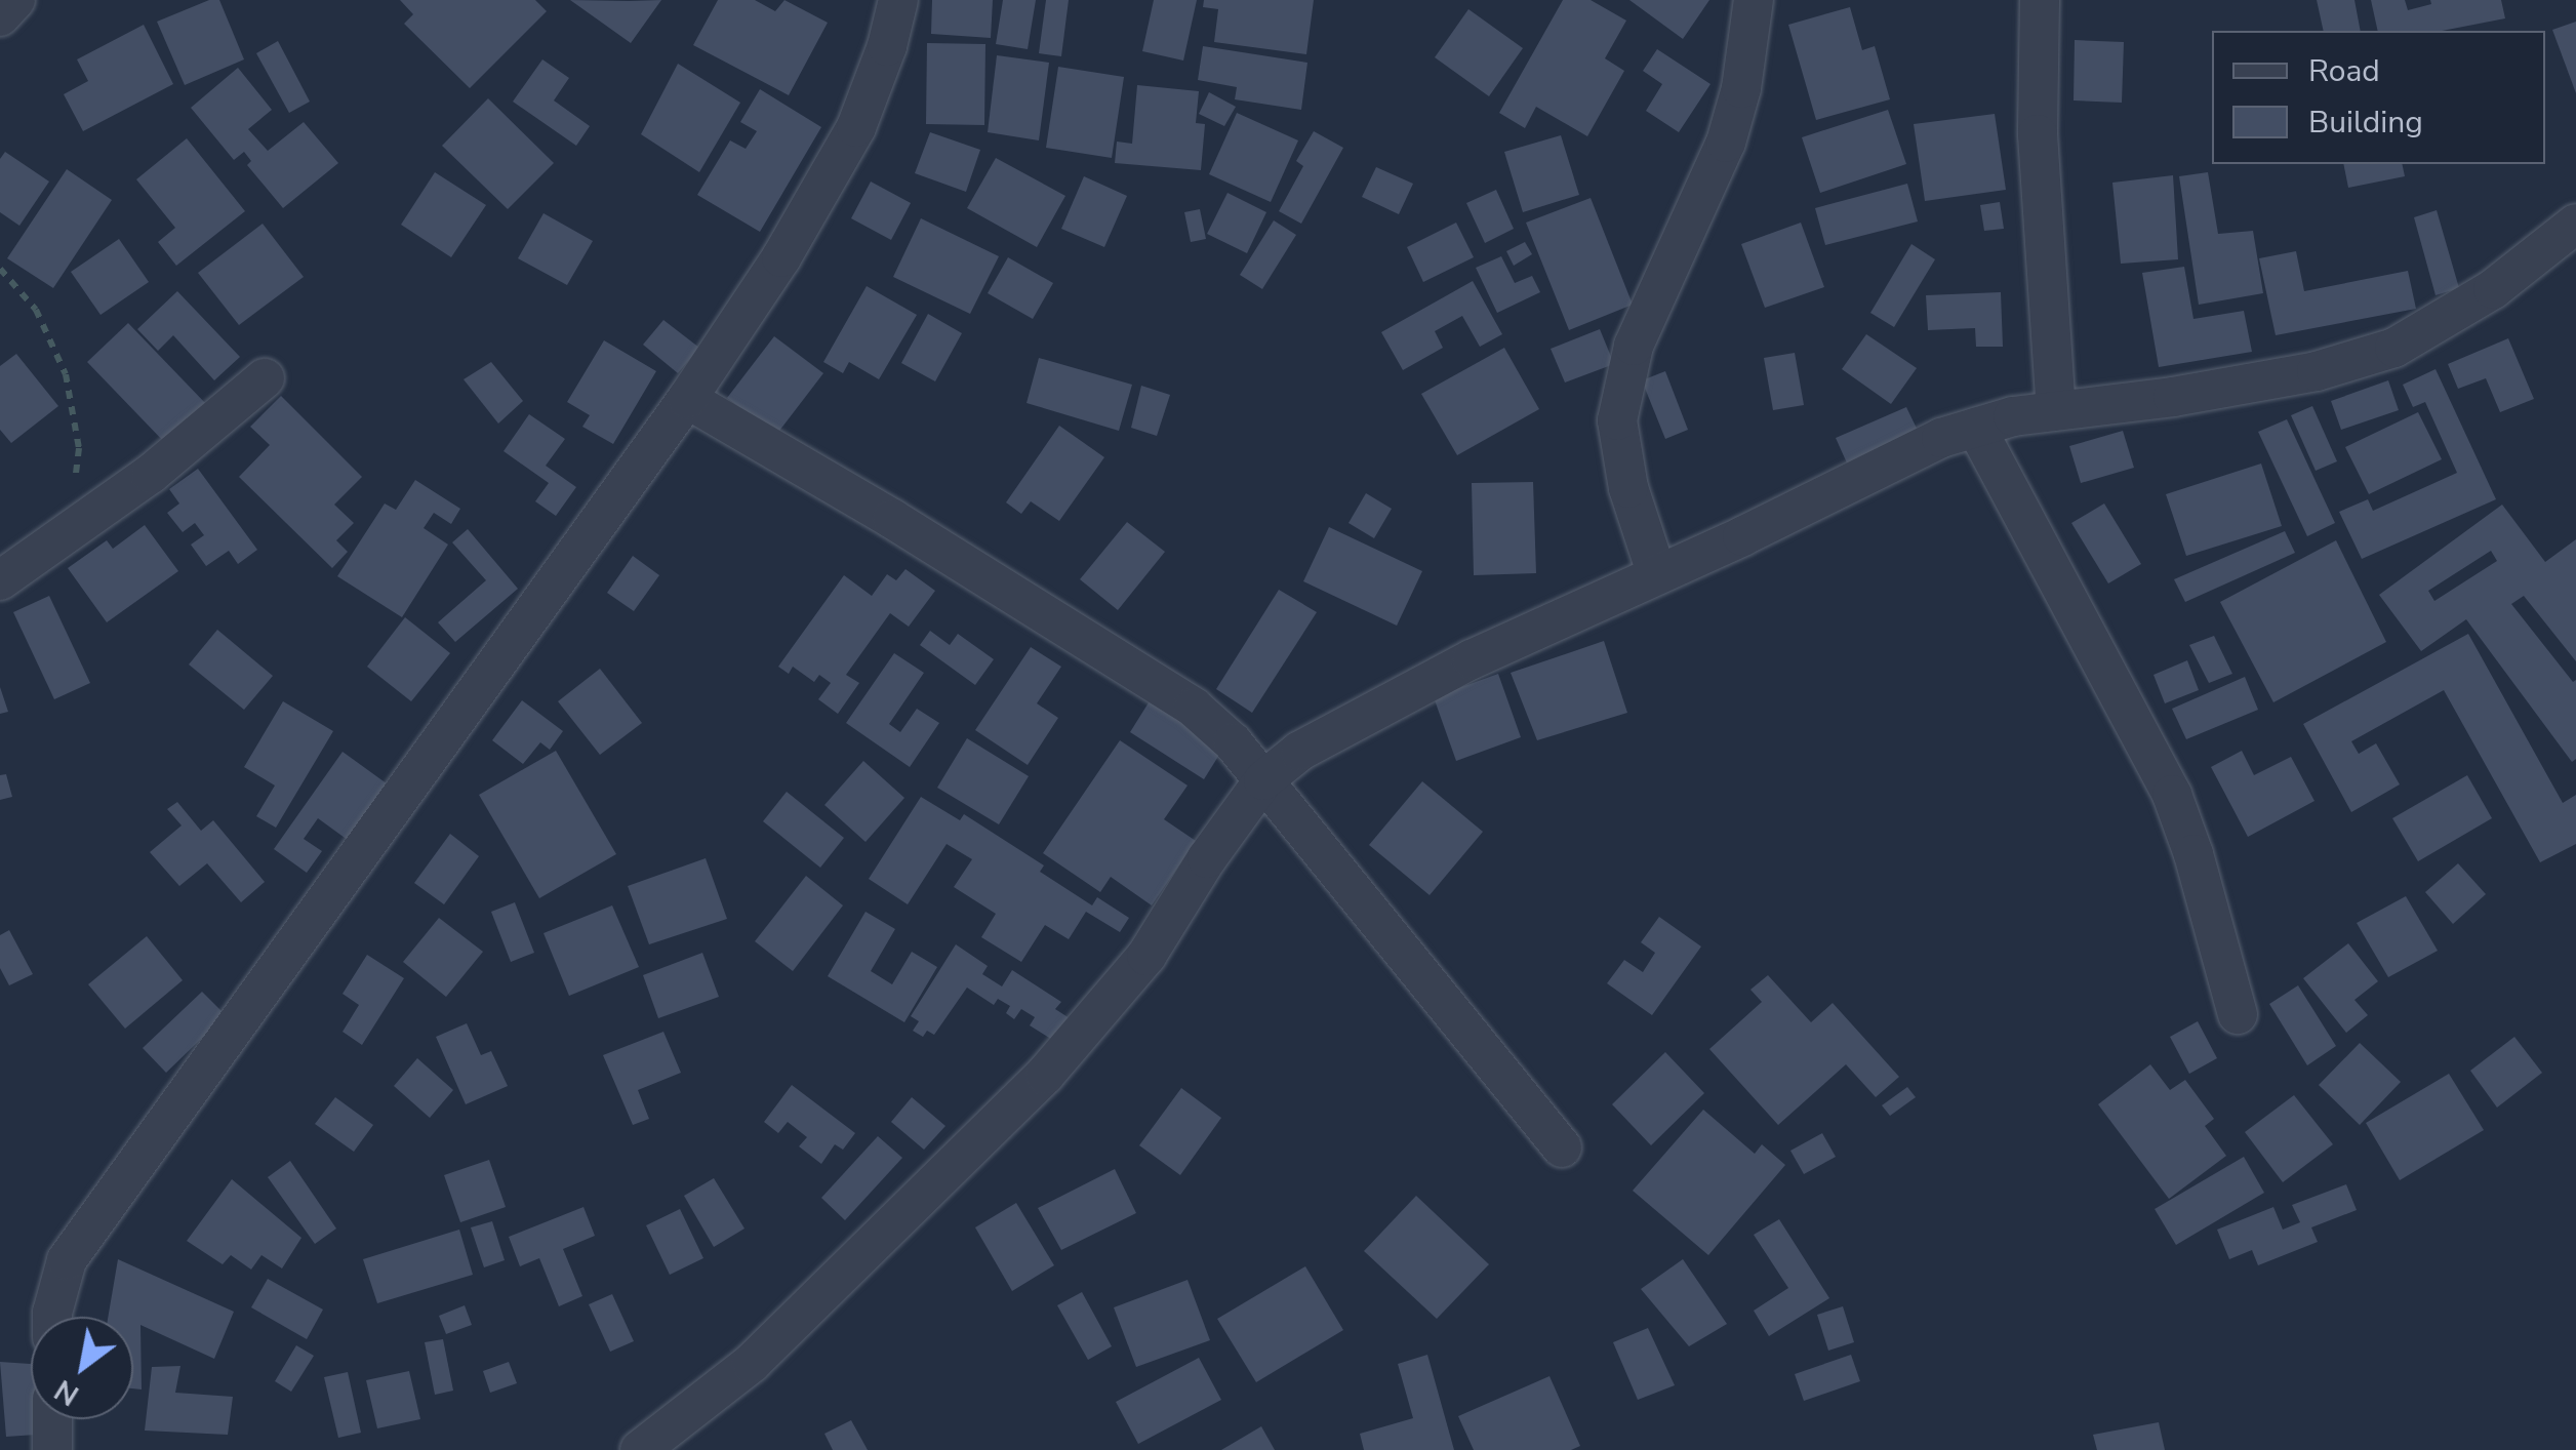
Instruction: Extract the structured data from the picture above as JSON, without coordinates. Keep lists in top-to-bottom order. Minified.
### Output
{"legend":["Road","Building"],"north":"bottom left"}
